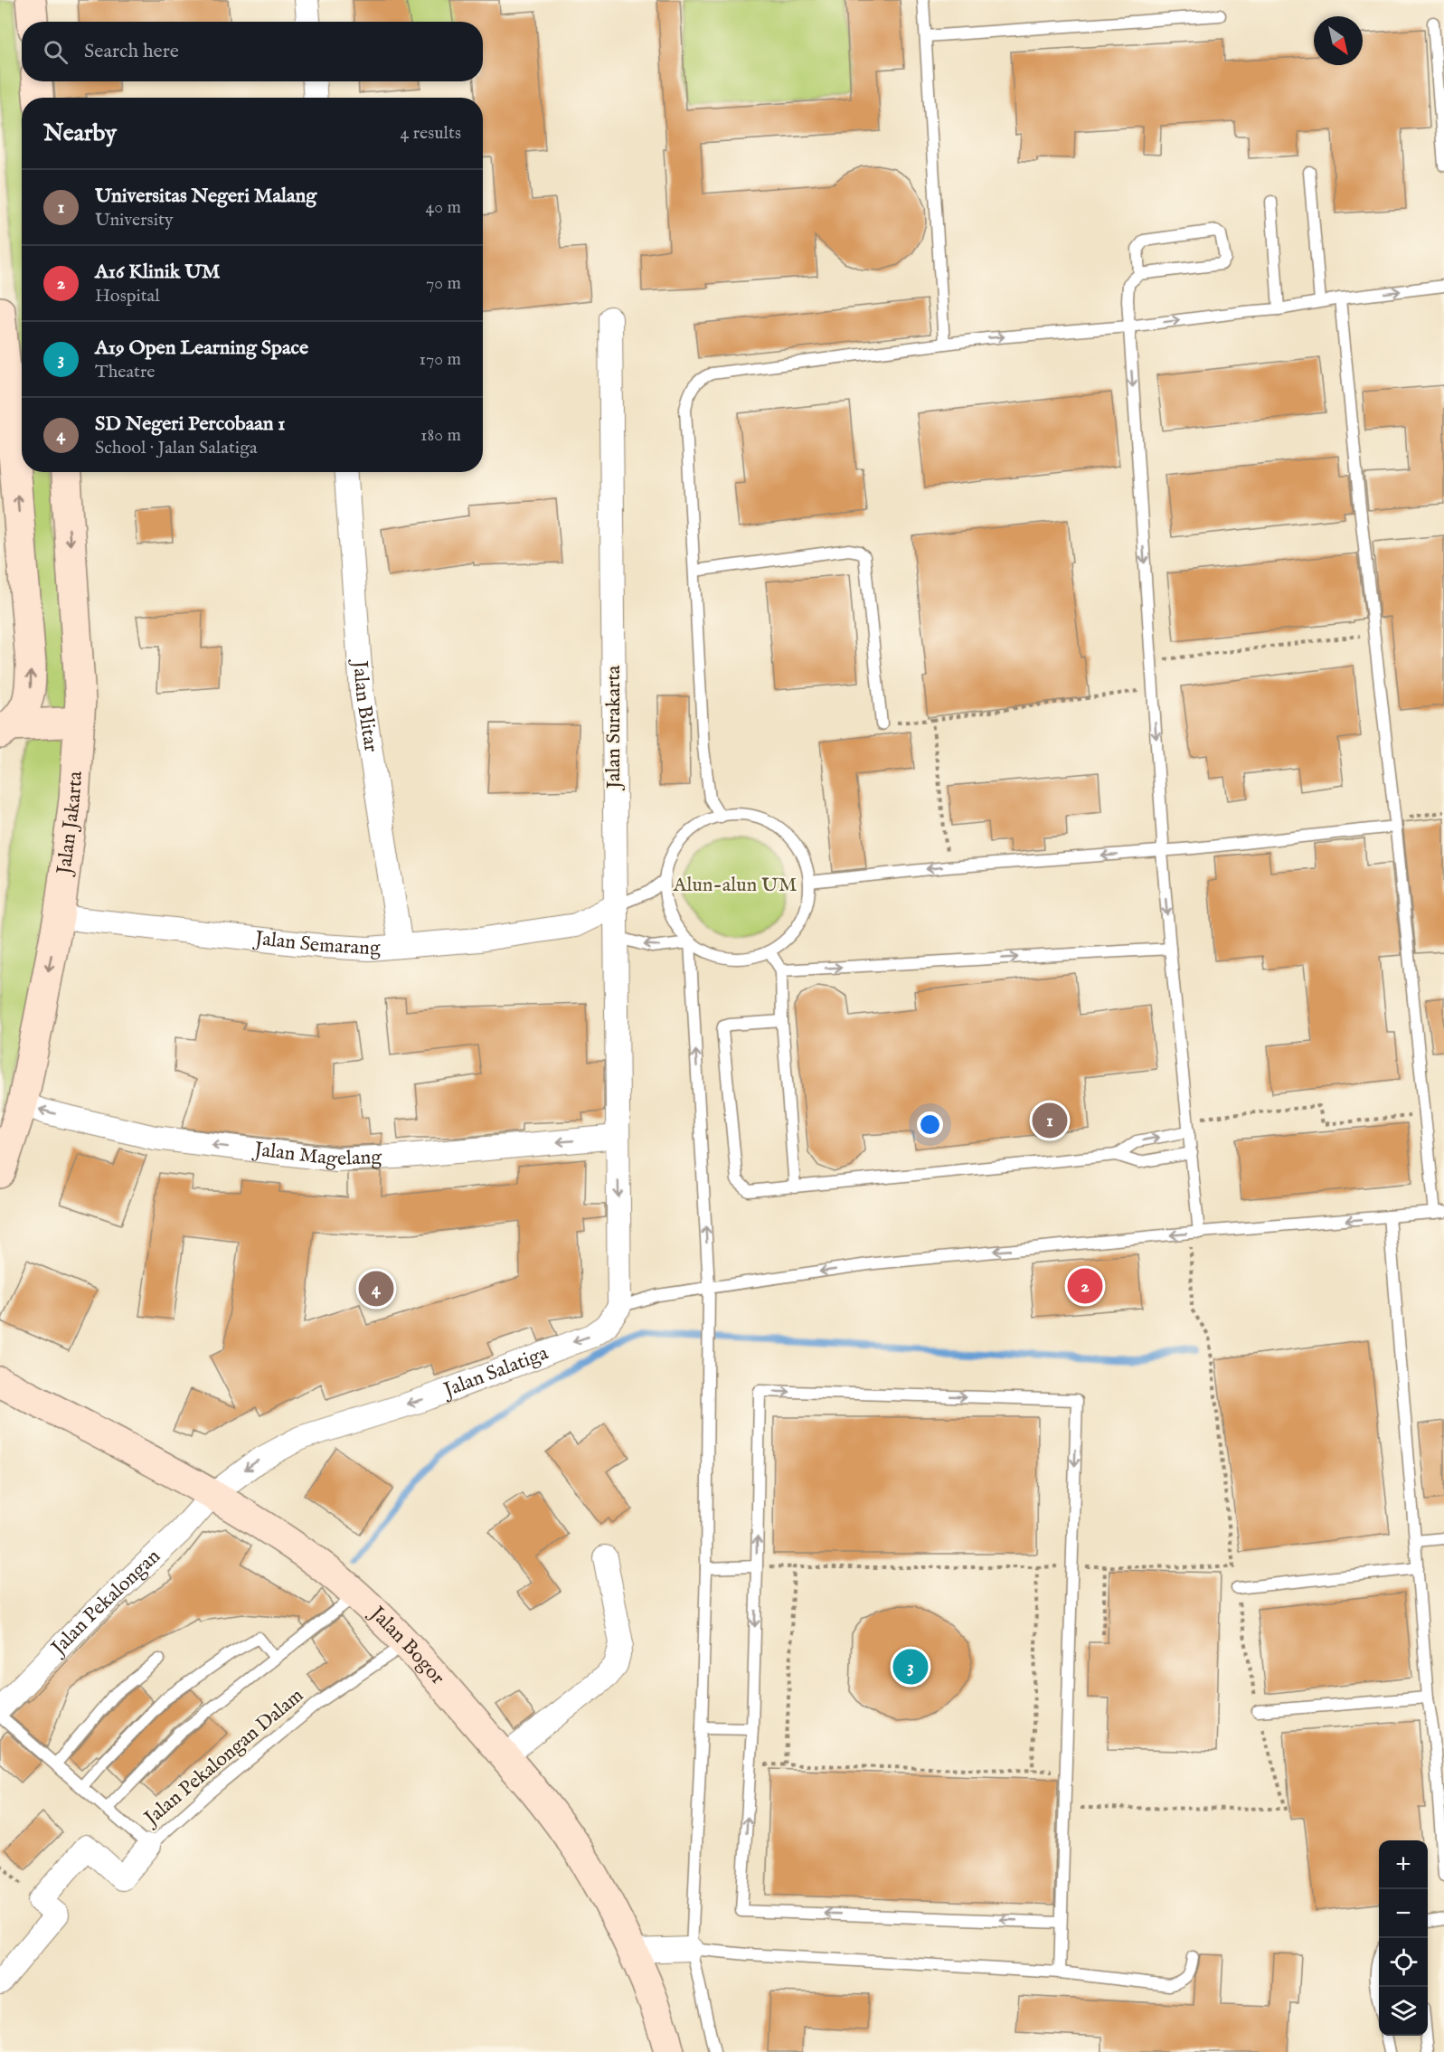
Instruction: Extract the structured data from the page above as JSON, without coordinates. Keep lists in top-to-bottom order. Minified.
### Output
{"streets":{"main road":["Jalan Jakarta","Jalan Bogor"],"street":["Jalan Blitar","Jalan Surakarta","Jalan Semarang","Jalan Magelang","Jalan Salatiga","Jalan Pekalongan"],"lane":["Jalan Pekalongan Dalam"]},"crossings":[["Jalan Blitar","Jalan Semarang"],["Jalan Surakarta","Jalan Semarang"],["Jalan Surakarta","Jalan Magelang"],["Jalan Jakarta","Jalan Semarang"],["Jalan Jakarta","Jalan Magelang"],["Jalan Salatiga","Jalan Pekalongan"],["Jalan Salatiga","Jalan Bogor"],["Jalan Pekalongan","Jalan Bogor"],["Jalan Bogor","Jalan Pekalongan Dalam"]],"one_way":["Jalan Magelang","Jalan Salatiga"],"parks":["Alun-alun UM"],"north":"bottom right","page":{"search":"Search here","heading":["Nearby","4 results"],"list":[{"mark":"1","name":"Universitas Negeri Malang","note":"University","value":"40 m"},{"mark":"2","name":"A16 Klinik UM","note":"Hospital","value":"70 m"},{"mark":"3","name":"A19 Open Learning Space","note":"Theatre","value":"170 m"},{"mark":"4","name":"SD Negeri Percobaan 1","note":"School · Jalan Salatiga","value":"180 m"}],"pins":["1","2","4","3"],"map_buttons":["+","−"]}}
